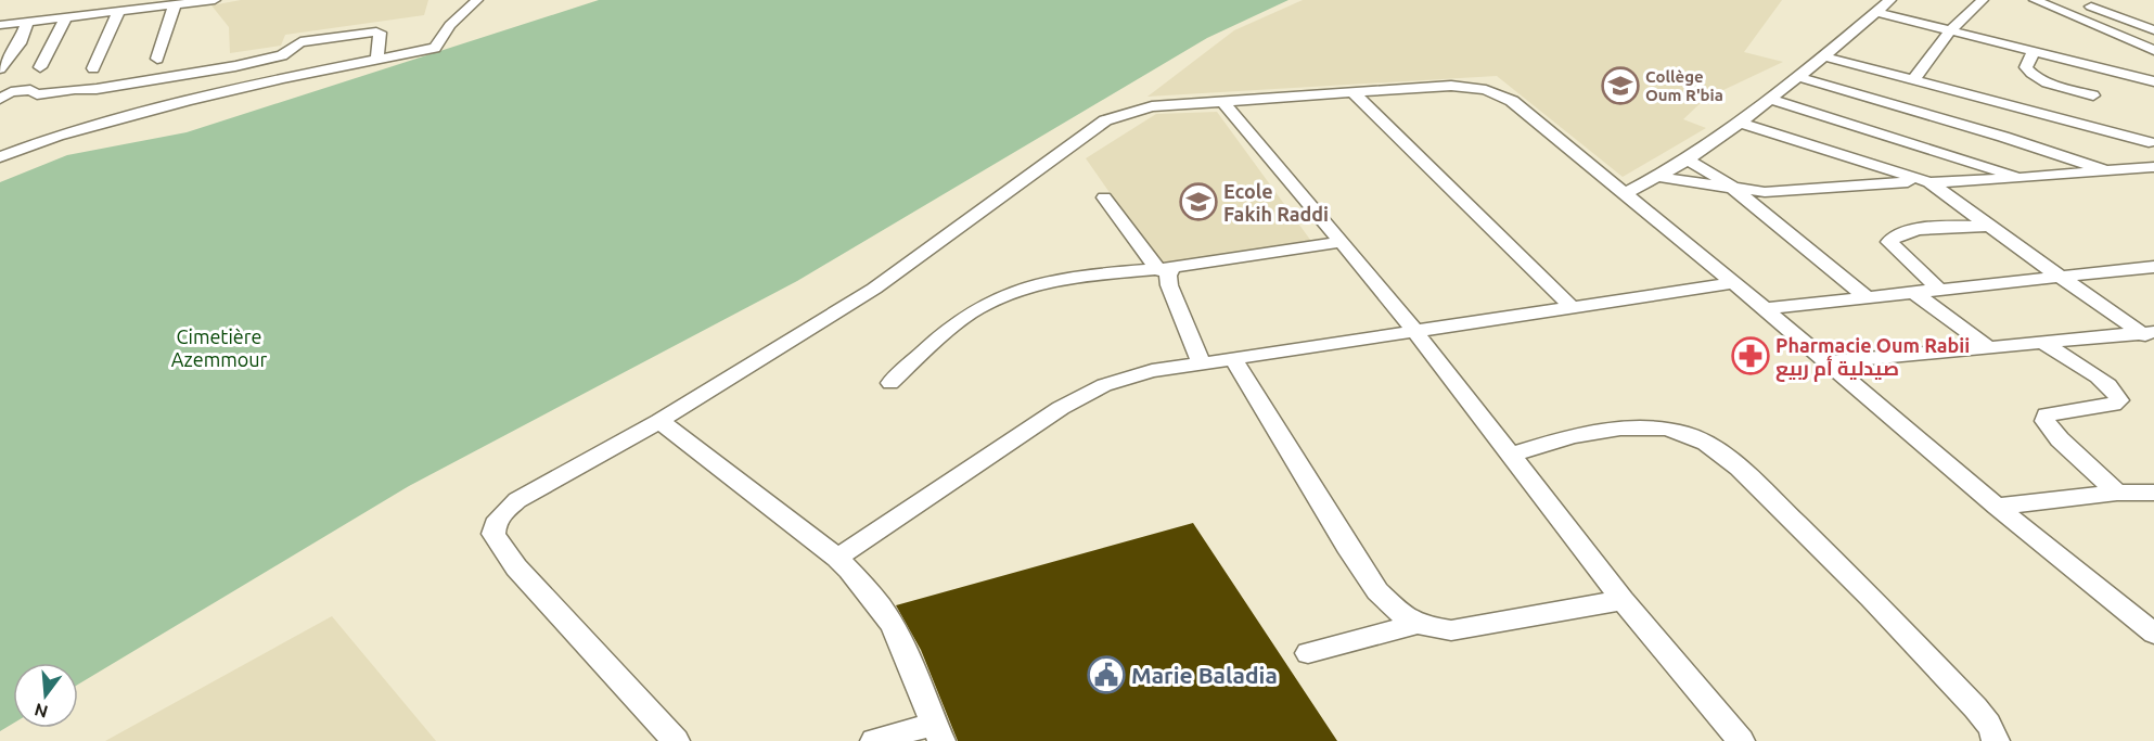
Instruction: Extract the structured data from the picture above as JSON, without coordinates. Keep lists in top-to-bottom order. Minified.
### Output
{"parks":["Cimetière Azemmour"],"places":{"school or university":["Collège Oum R'bia","Ecole Fakih Raddi"],"pharmacy":["Pharmacie Oum Rabii صيدلية أم ربيع"],"public building":["Marie Baladia"]},"north":"bottom"}
